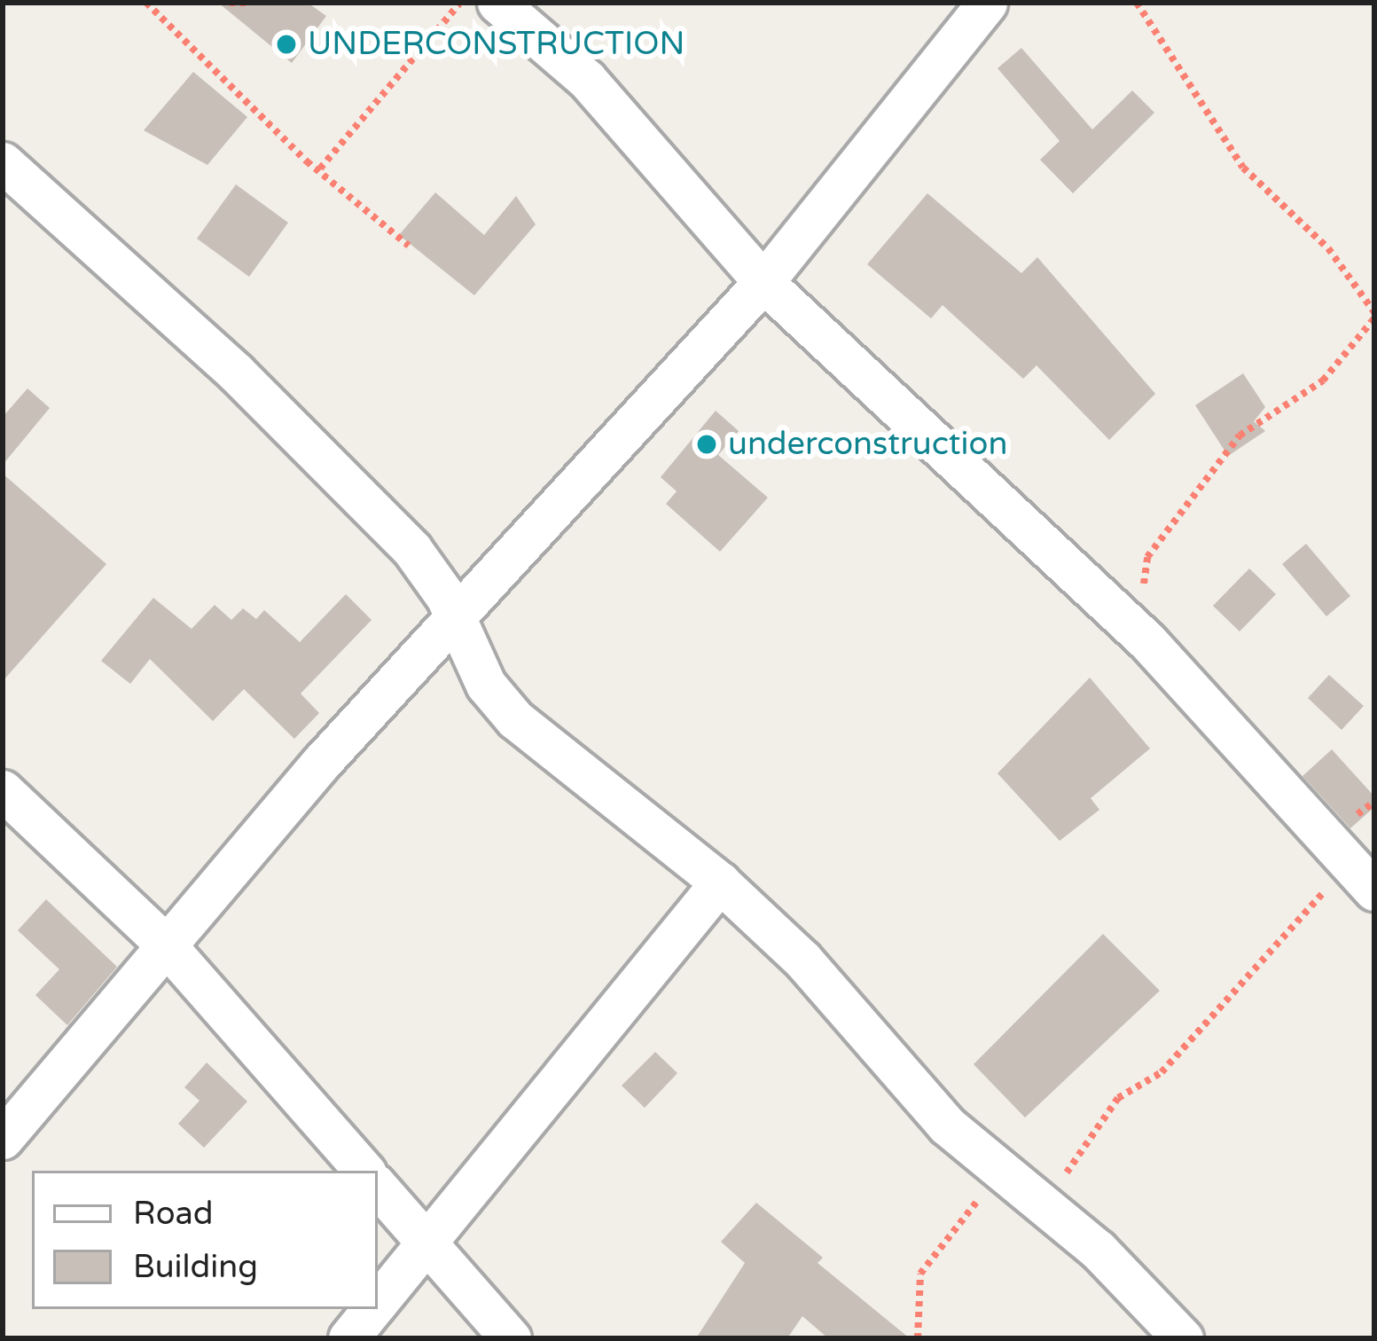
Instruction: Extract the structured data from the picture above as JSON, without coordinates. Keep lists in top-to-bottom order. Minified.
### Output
{"places":["UNDERCONSTRUCTION","underconstruction"],"legend":["Road","Building"]}
